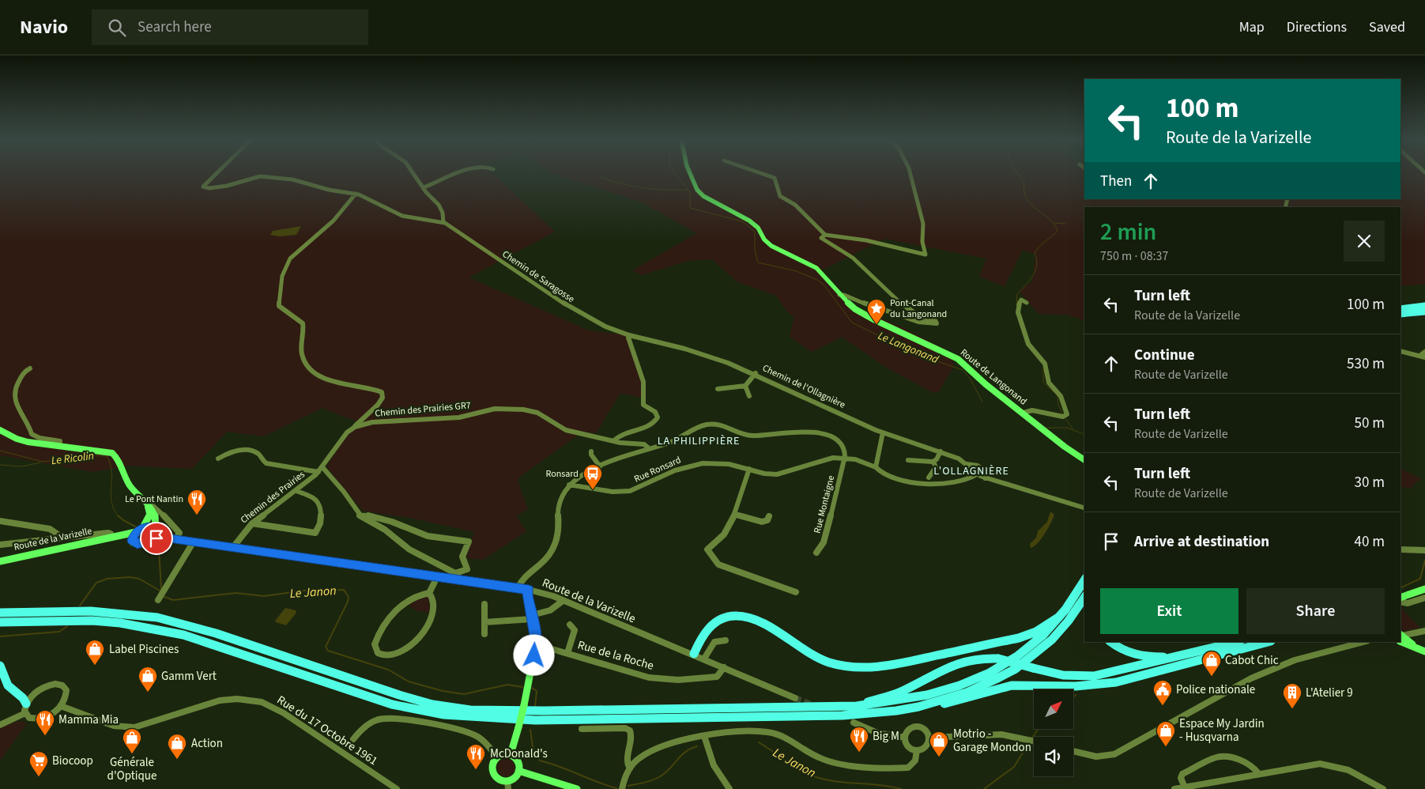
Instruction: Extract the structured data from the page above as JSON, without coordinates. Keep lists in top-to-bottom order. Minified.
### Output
{"streets":{"main road":["Route de Langonand","Route de la Varizelle"],"street":["Chemin de Saragosse","Chemin de l'Ollagnière","Chemin des Prairies GR7","Rue Ronsard","Chemin des Prairies","Rue Montaigne","Rue de la Roche","Rue du 17 Octobre 1961"]},"crossings":[["Chemin de Saragosse","Chemin de l'Ollagnière"],["Chemin des Prairies GR7","Chemin des Prairies"],["Rue Ronsard","Rue Montaigne"],["Chemin des Prairies","Route de la Varizelle"],["Route de la Varizelle","Rue de la Roche"]],"districts":["LA PHILIPPIÈRE","L'OLLAGNIÈRE"],"water":["Le Langonand","Le Ricolin","Le Janon"],"places":{"place":["Pont-Canal du Langonand"],"bus stop":["Ronsard"],"restaurant":["Le Pont Nantin","Mamma Mia","Big M","McDonald's"],"shop":["Label Piscines","Cabot Chic","Gamm Vert","Espace My Jardin - Husqvarna","Générale d'Optique","Motrio - Garage Mondon","Action"],"public building":["Police nationale"],"building":["L'Atelier 9"],"supermarket":["Biocoop"]},"north":"top right","page":{"header":"Navio","search":"Search here","nav":["Map","Directions","Saved"],"turn":["100 m","Route de la Varizelle"],"then":"Then","heading":["2 min","750 m · 08:37"],"list":[{"name":"Turn left","note":"Route de la Varizelle","value":"100 m"},{"name":"Continue","note":"Route de Varizelle","value":"530 m"},{"name":"Turn left","note":"Route de Varizelle","value":"50 m"},{"name":"Turn left","note":"Route de Varizelle","value":"30 m"},{"name":"Arrive at destination","value":"40 m"}],"buttons":["Exit","Share"]}}
